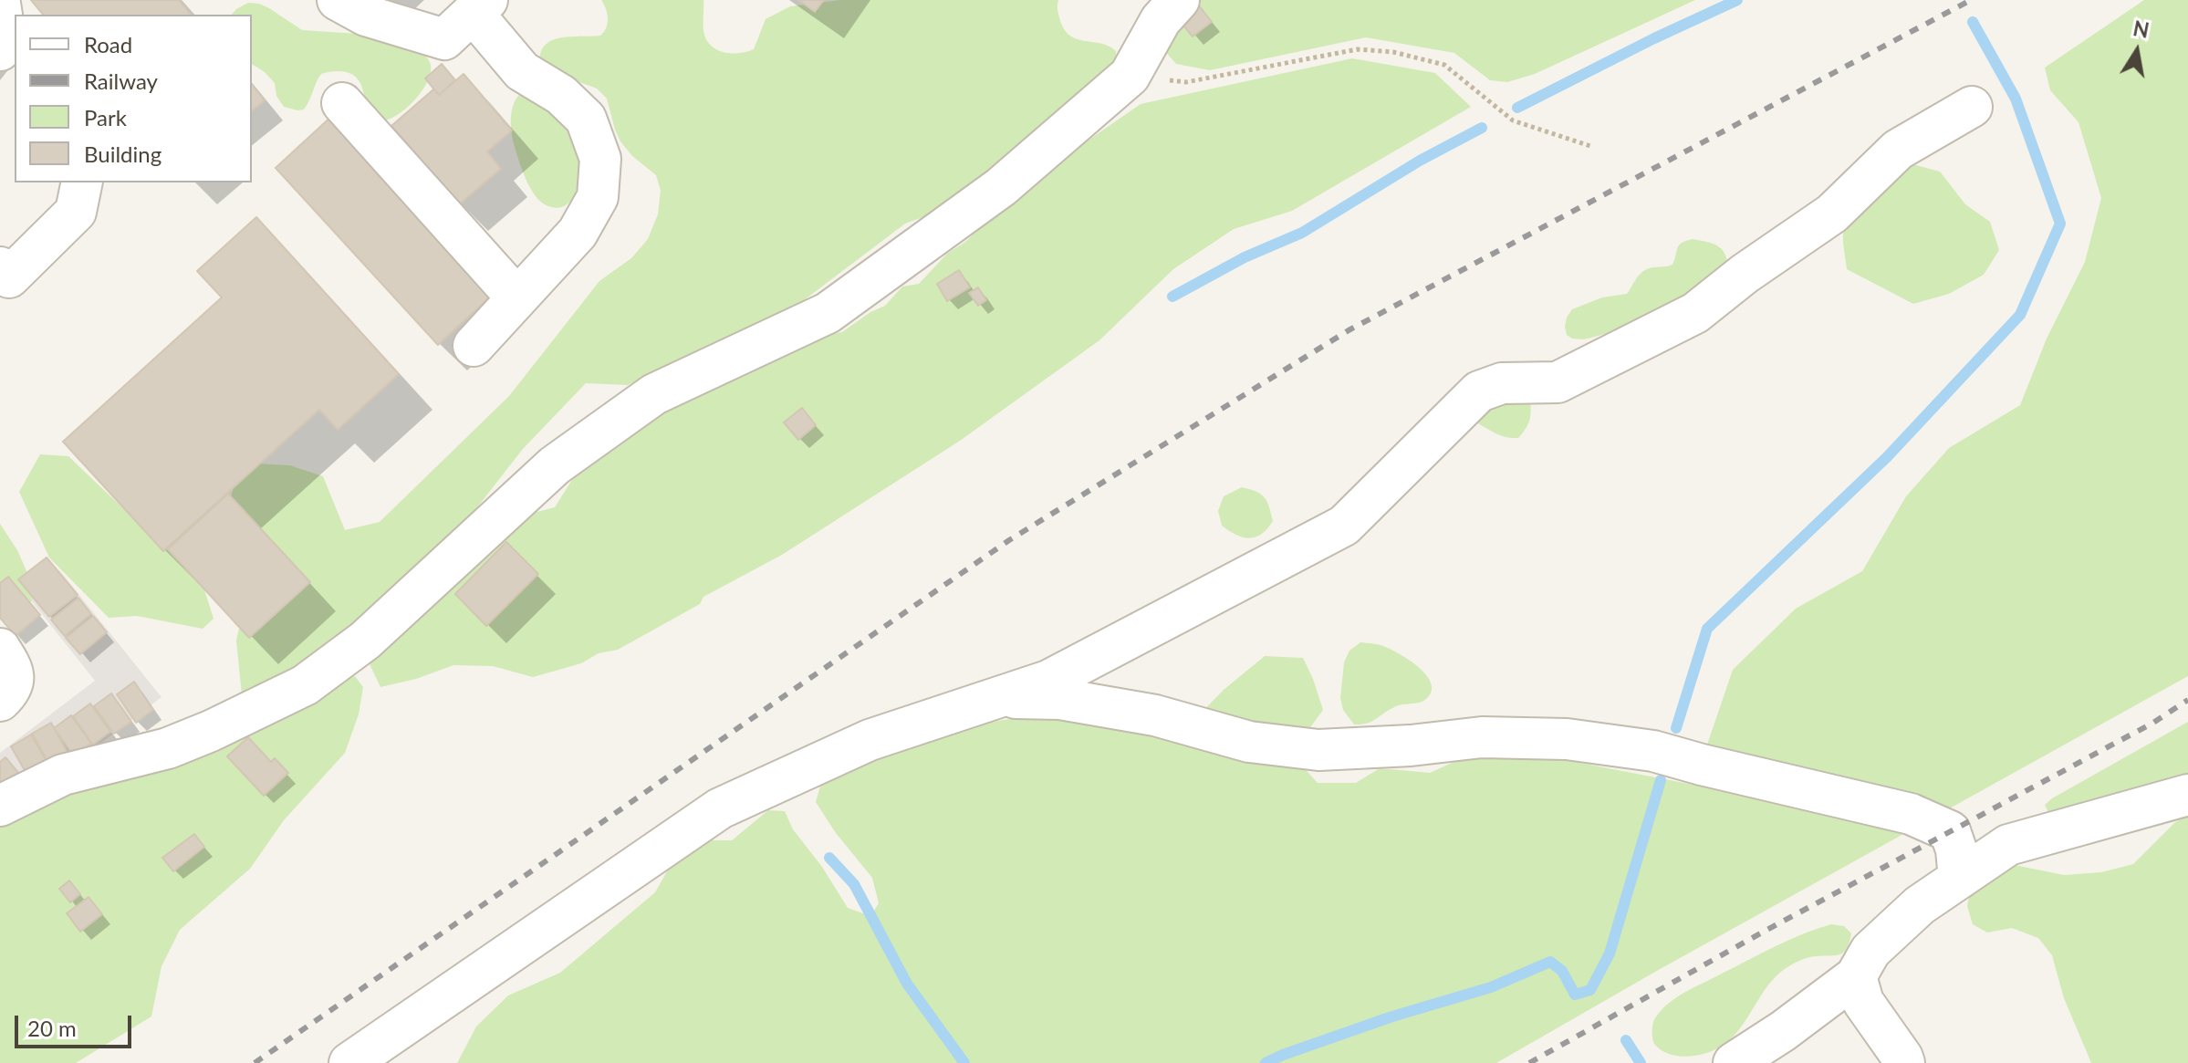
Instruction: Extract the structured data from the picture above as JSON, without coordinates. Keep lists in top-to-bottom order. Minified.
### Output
{"legend":["Road","Railway","Park","Building"],"scale_bar":"20 m","north":"top"}
